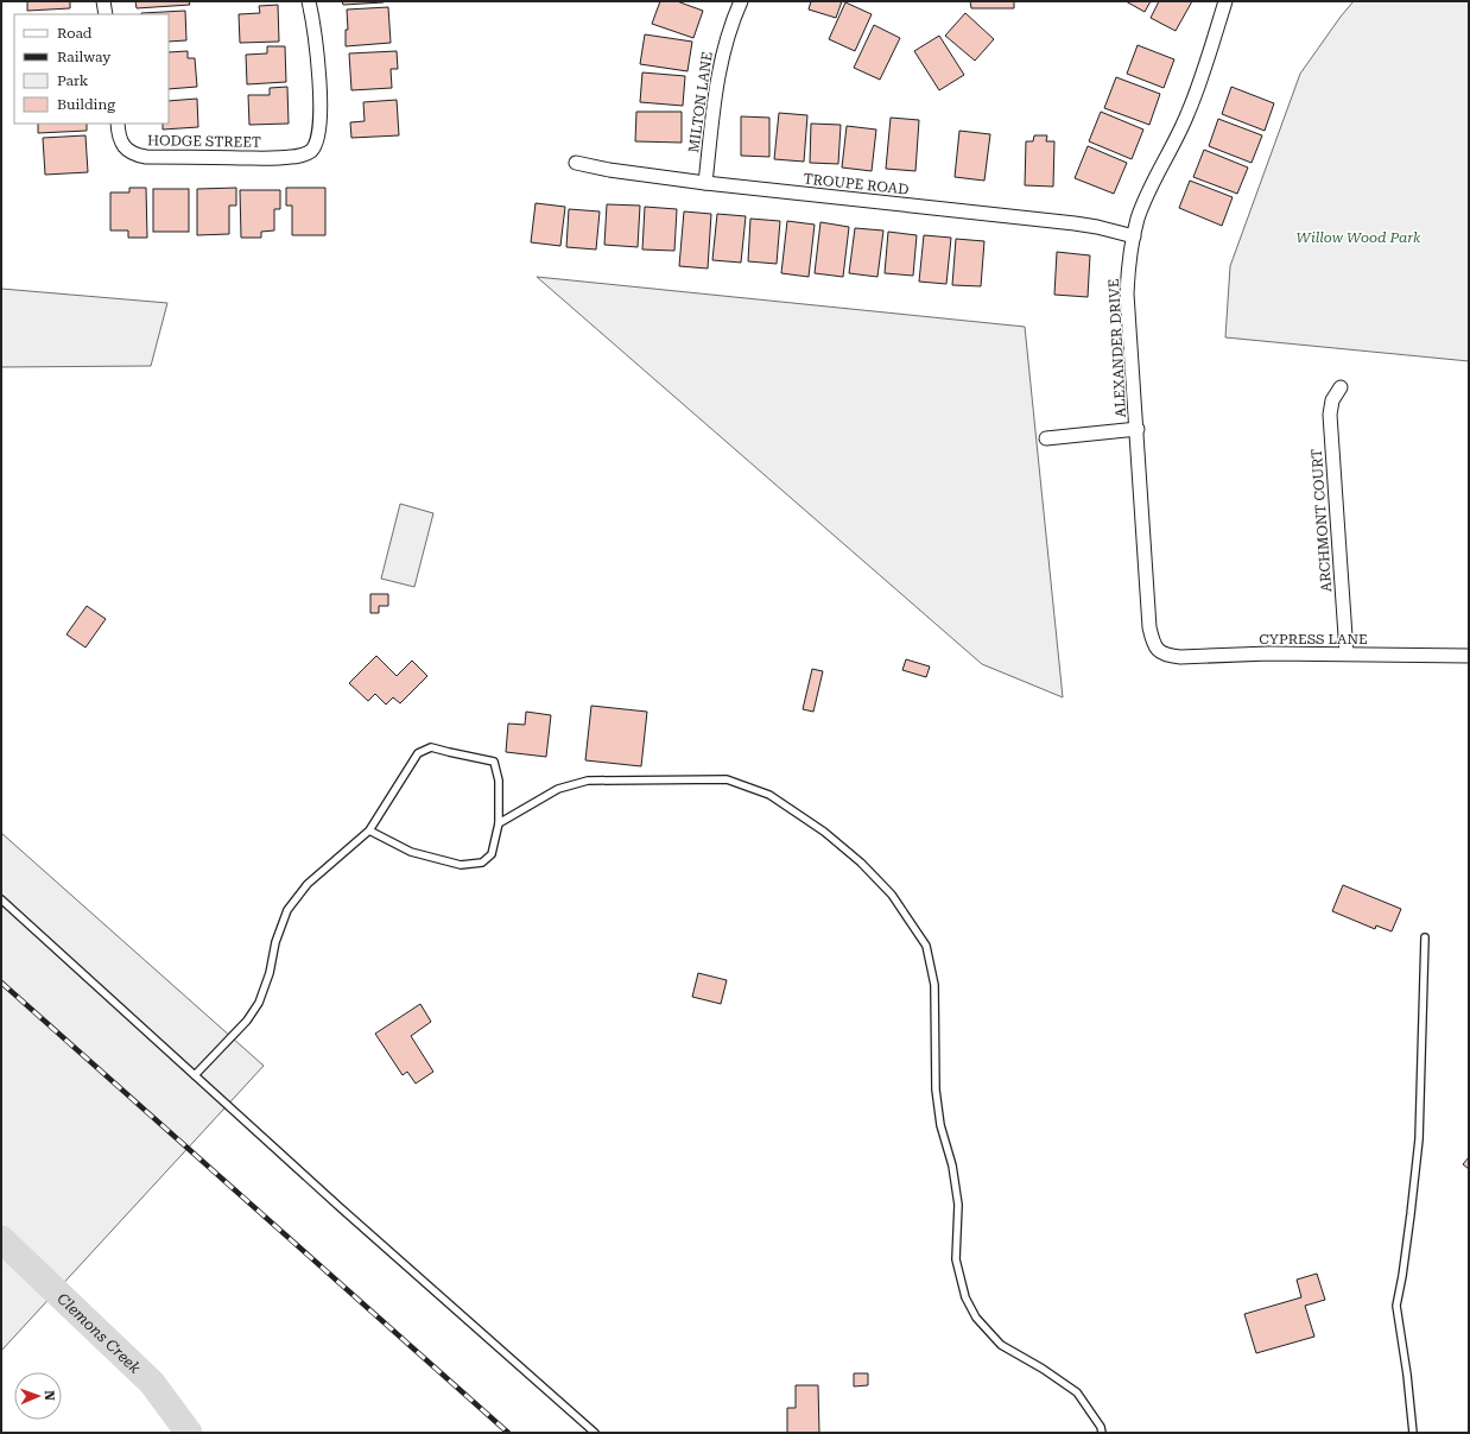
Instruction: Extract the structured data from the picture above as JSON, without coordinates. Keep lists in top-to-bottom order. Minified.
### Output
{"streets":{"street":["MILTON LANE","HODGE STREET","TROUPE ROAD","ALEXANDER DRIVE","ARCHMONT COURT","CYPRESS LANE"]},"crossings":[["MILTON LANE","TROUPE ROAD"],["TROUPE ROAD","ALEXANDER DRIVE"],["ALEXANDER DRIVE","CYPRESS LANE"],["ARCHMONT COURT","CYPRESS LANE"]],"water":["Clemons Creek"],"parks":["Willow Wood Park"],"legend":["Road","Railway","Park","Building"],"north":"right"}
